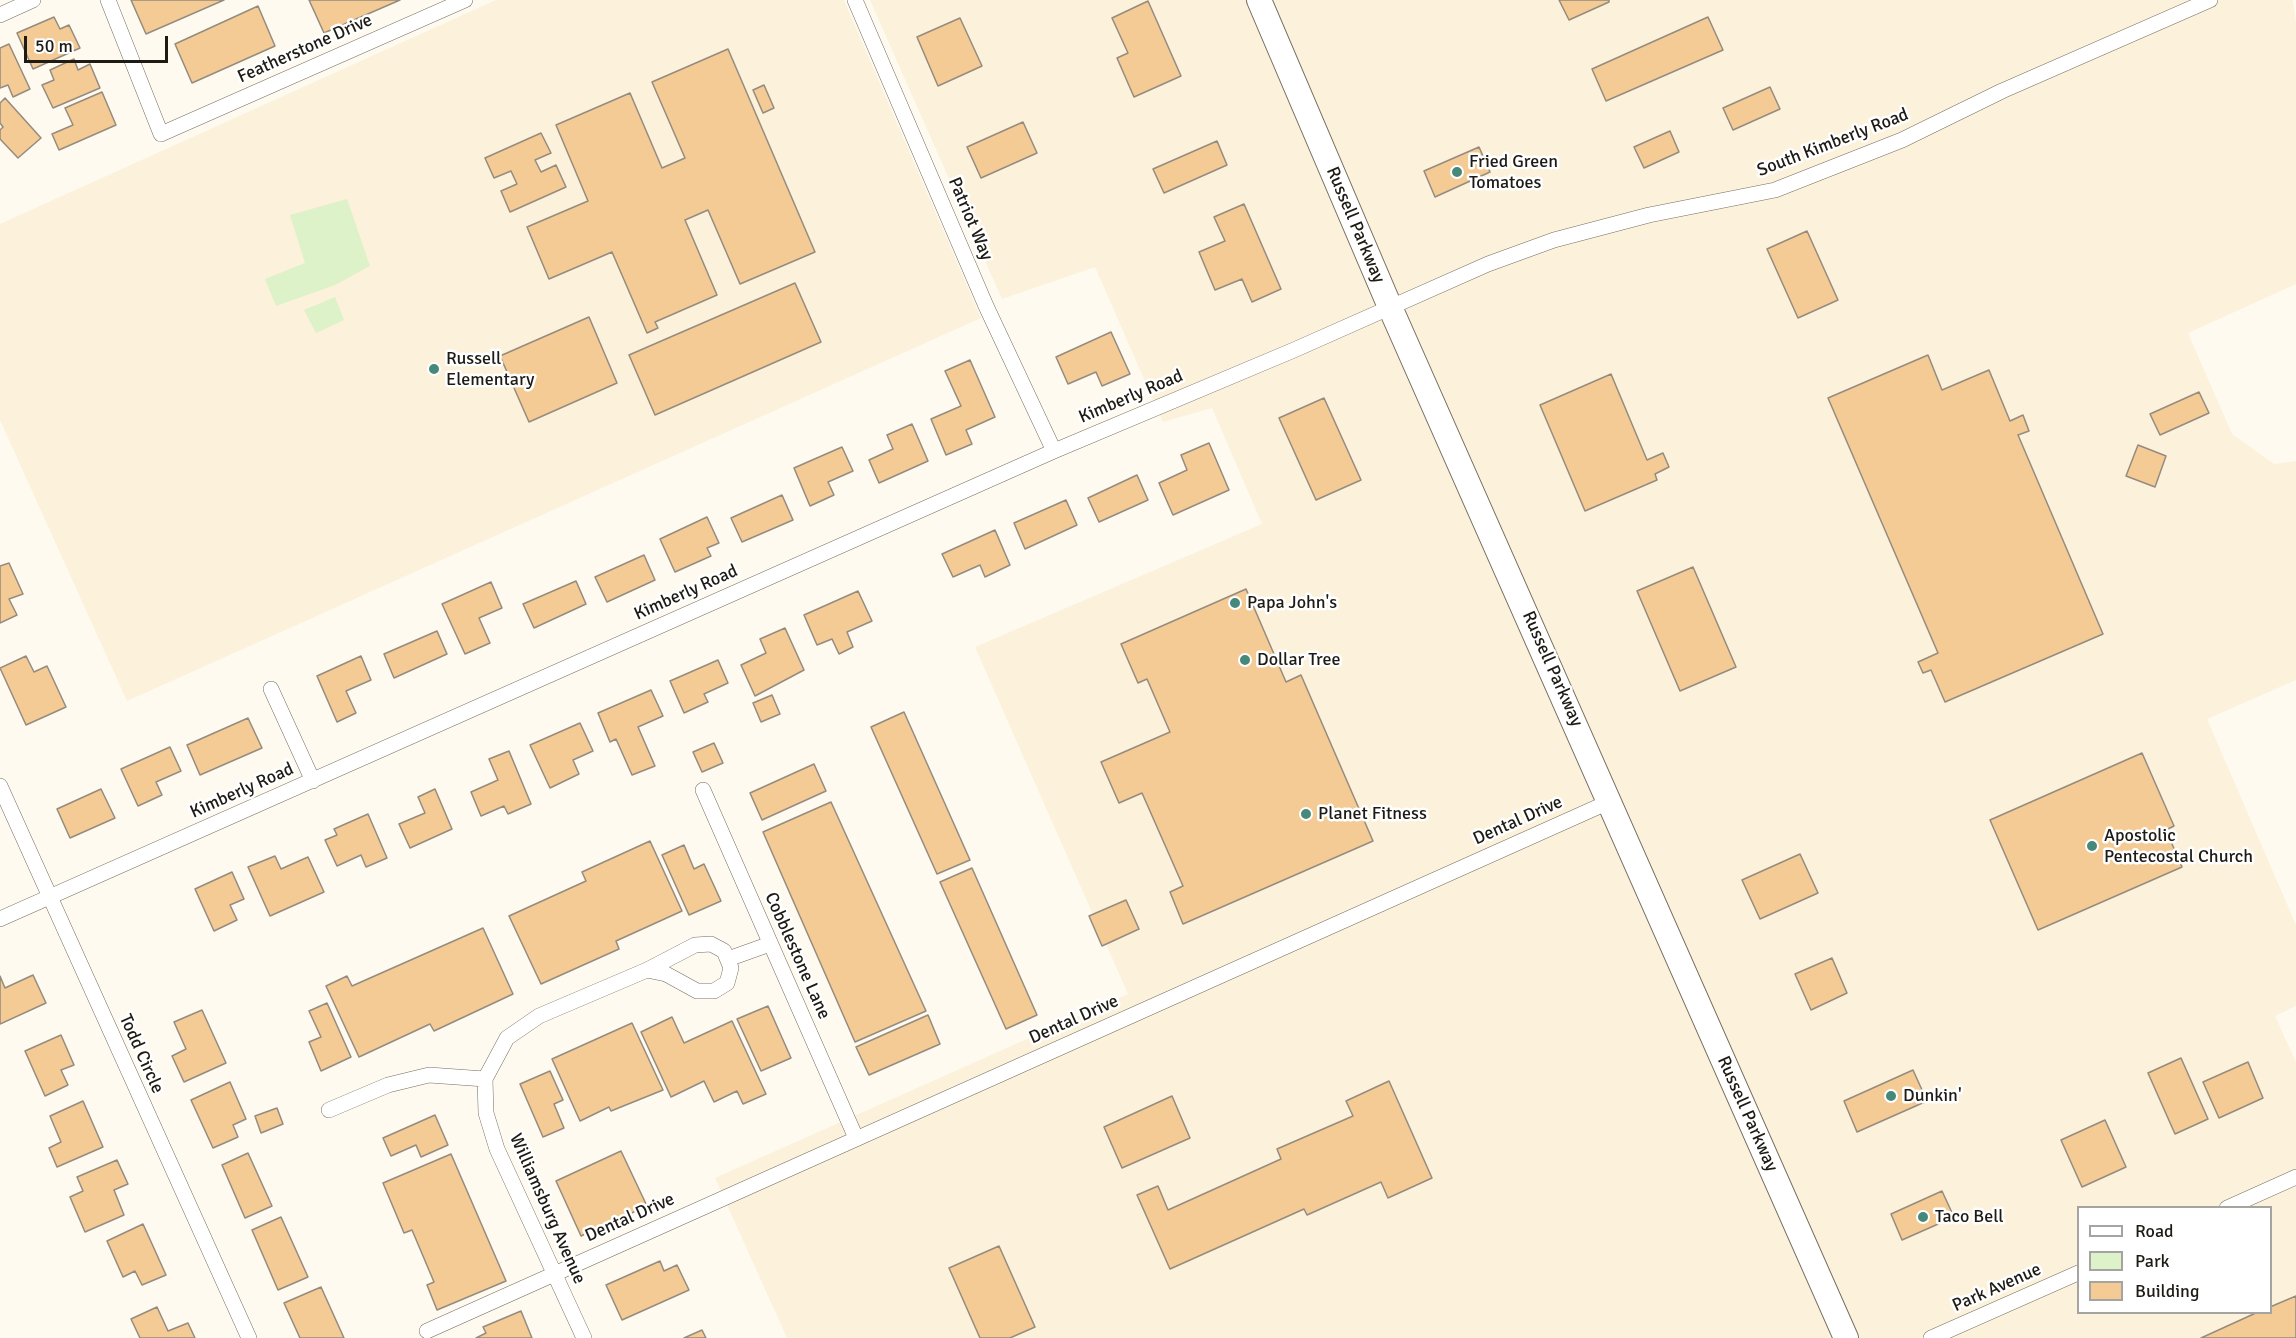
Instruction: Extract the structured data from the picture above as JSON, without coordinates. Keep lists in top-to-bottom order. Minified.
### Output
{"streets":{"main road":["Russell Parkway"],"street":["Featherstone Drive","South Kimberly Road","Patriot Way","Kimberly Road","Dental Drive","Cobblestone Lane","Todd Circle","Williamsburg Avenue","Park Avenue"]},"crossings":[["South Kimberly Road","Russell Parkway"],["South Kimberly Road","Kimberly Road"],["Patriot Way","Kimberly Road"],["Russell Parkway","Kimberly Road"],["Russell Parkway","Dental Drive"],["Kimberly Road","Todd Circle"],["Dental Drive","Cobblestone Lane"],["Dental Drive","Williamsburg Avenue"]],"places":["Fried Green Tomatoes","Russell Elementary","Papa John's","Dollar Tree","Planet Fitness","Apostolic Pentecostal Church","Dunkin'","Taco Bell"],"legend":["Road","Park","Building"],"scale_bar":"50 m"}
